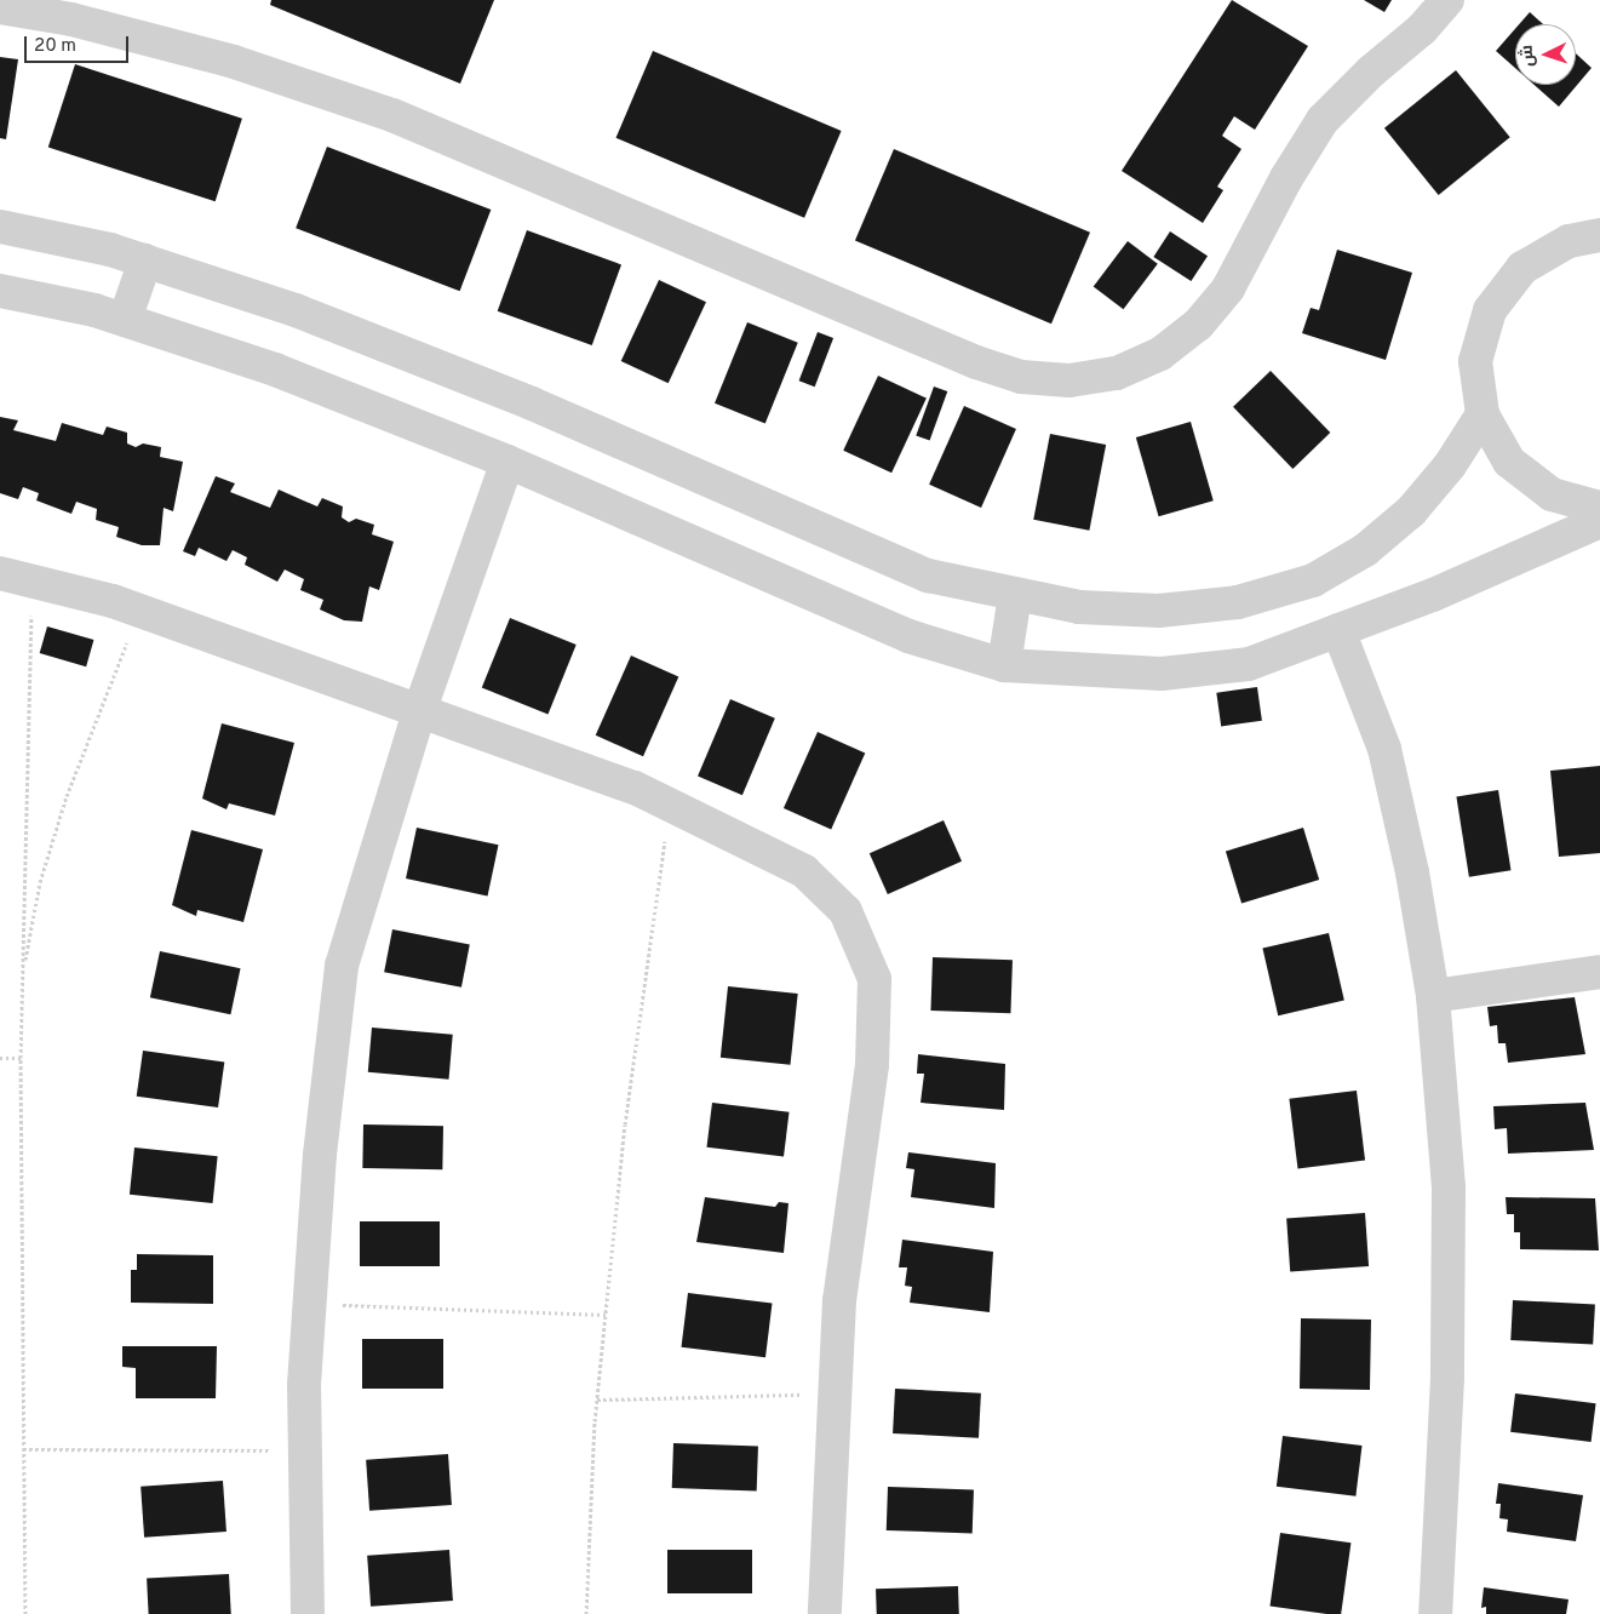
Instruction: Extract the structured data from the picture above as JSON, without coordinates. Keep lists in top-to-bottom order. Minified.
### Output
{"scale_bar":"20 m","north":"left"}
